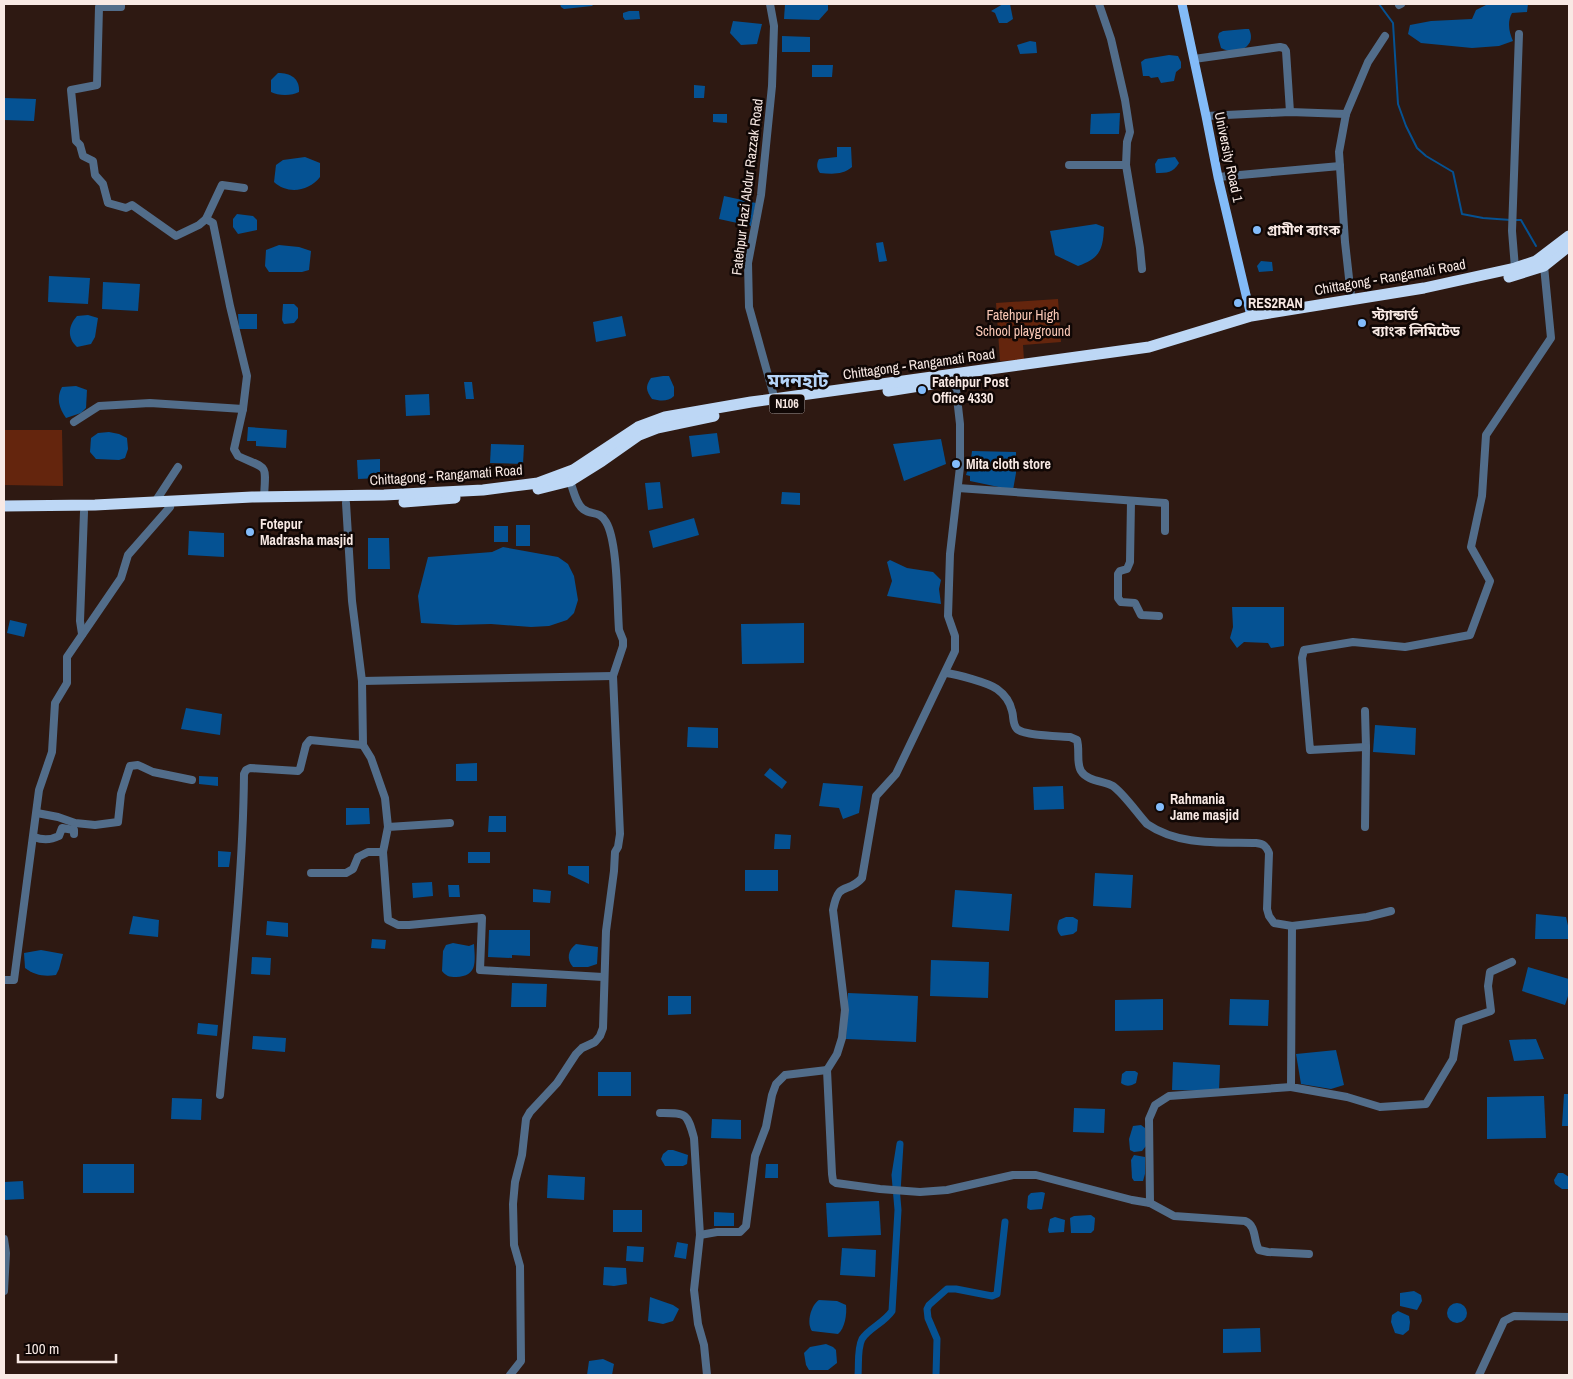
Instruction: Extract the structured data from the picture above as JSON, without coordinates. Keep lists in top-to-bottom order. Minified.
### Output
{"streets":{"highway":["Chittagong - Rangamati Road","N106"],"main road":["University Road 1"],"street":["Fatehpur Hazi Abdur Razzak Road"]},"crossings":[["University Road 1","Chittagong - Rangamati Road"],["Fatehpur Hazi Abdur Razzak Road","Chittagong - Rangamati Road"]],"districts":["মদনহাট"],"parks":["Fatehpur High School playground"],"places":["গ্রামীণ ব্যাংক","RES2RAN","স্ট্যান্ডার্ড ব্যাংক লিমিটেড","Fatehpur Post Office 4330","Mita cloth store","Fotepur Madrasha masjid","Rahmania Jame masjid"],"scale_bar":"100 m"}
